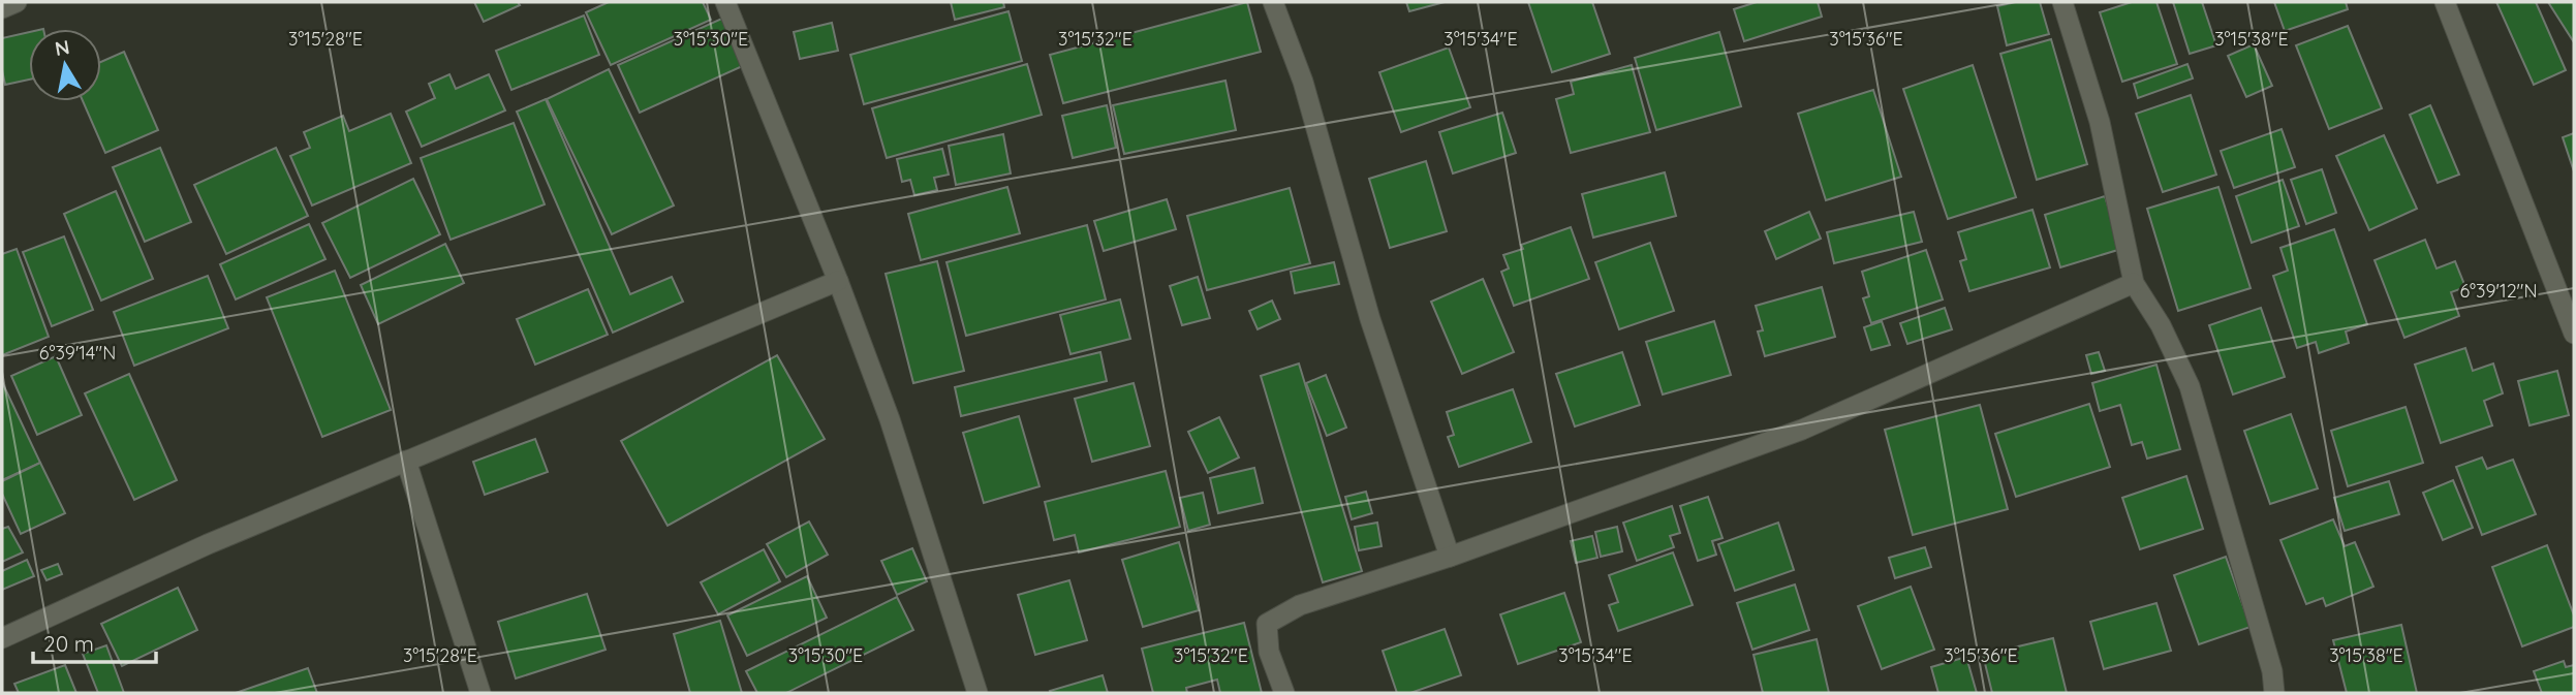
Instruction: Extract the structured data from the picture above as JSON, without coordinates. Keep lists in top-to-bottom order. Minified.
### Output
{"scale_bar":"20 m","north":"top","coordinates":["3°15'28\"E","3°15'30\"E","3°15'32\"E","3°15'34\"E","3°15'36\"E","3°15'38\"E","6°39'12\"N","6°39'14\"N"]}
